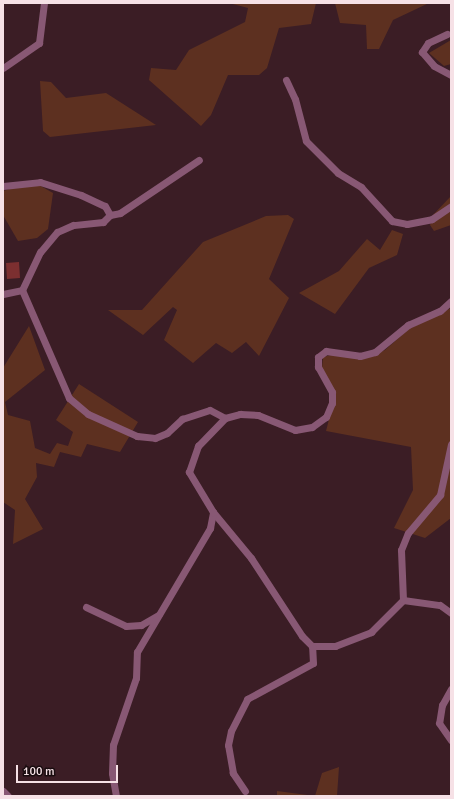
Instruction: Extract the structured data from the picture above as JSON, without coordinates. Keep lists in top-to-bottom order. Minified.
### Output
{"scale_bar":"100 m"}
